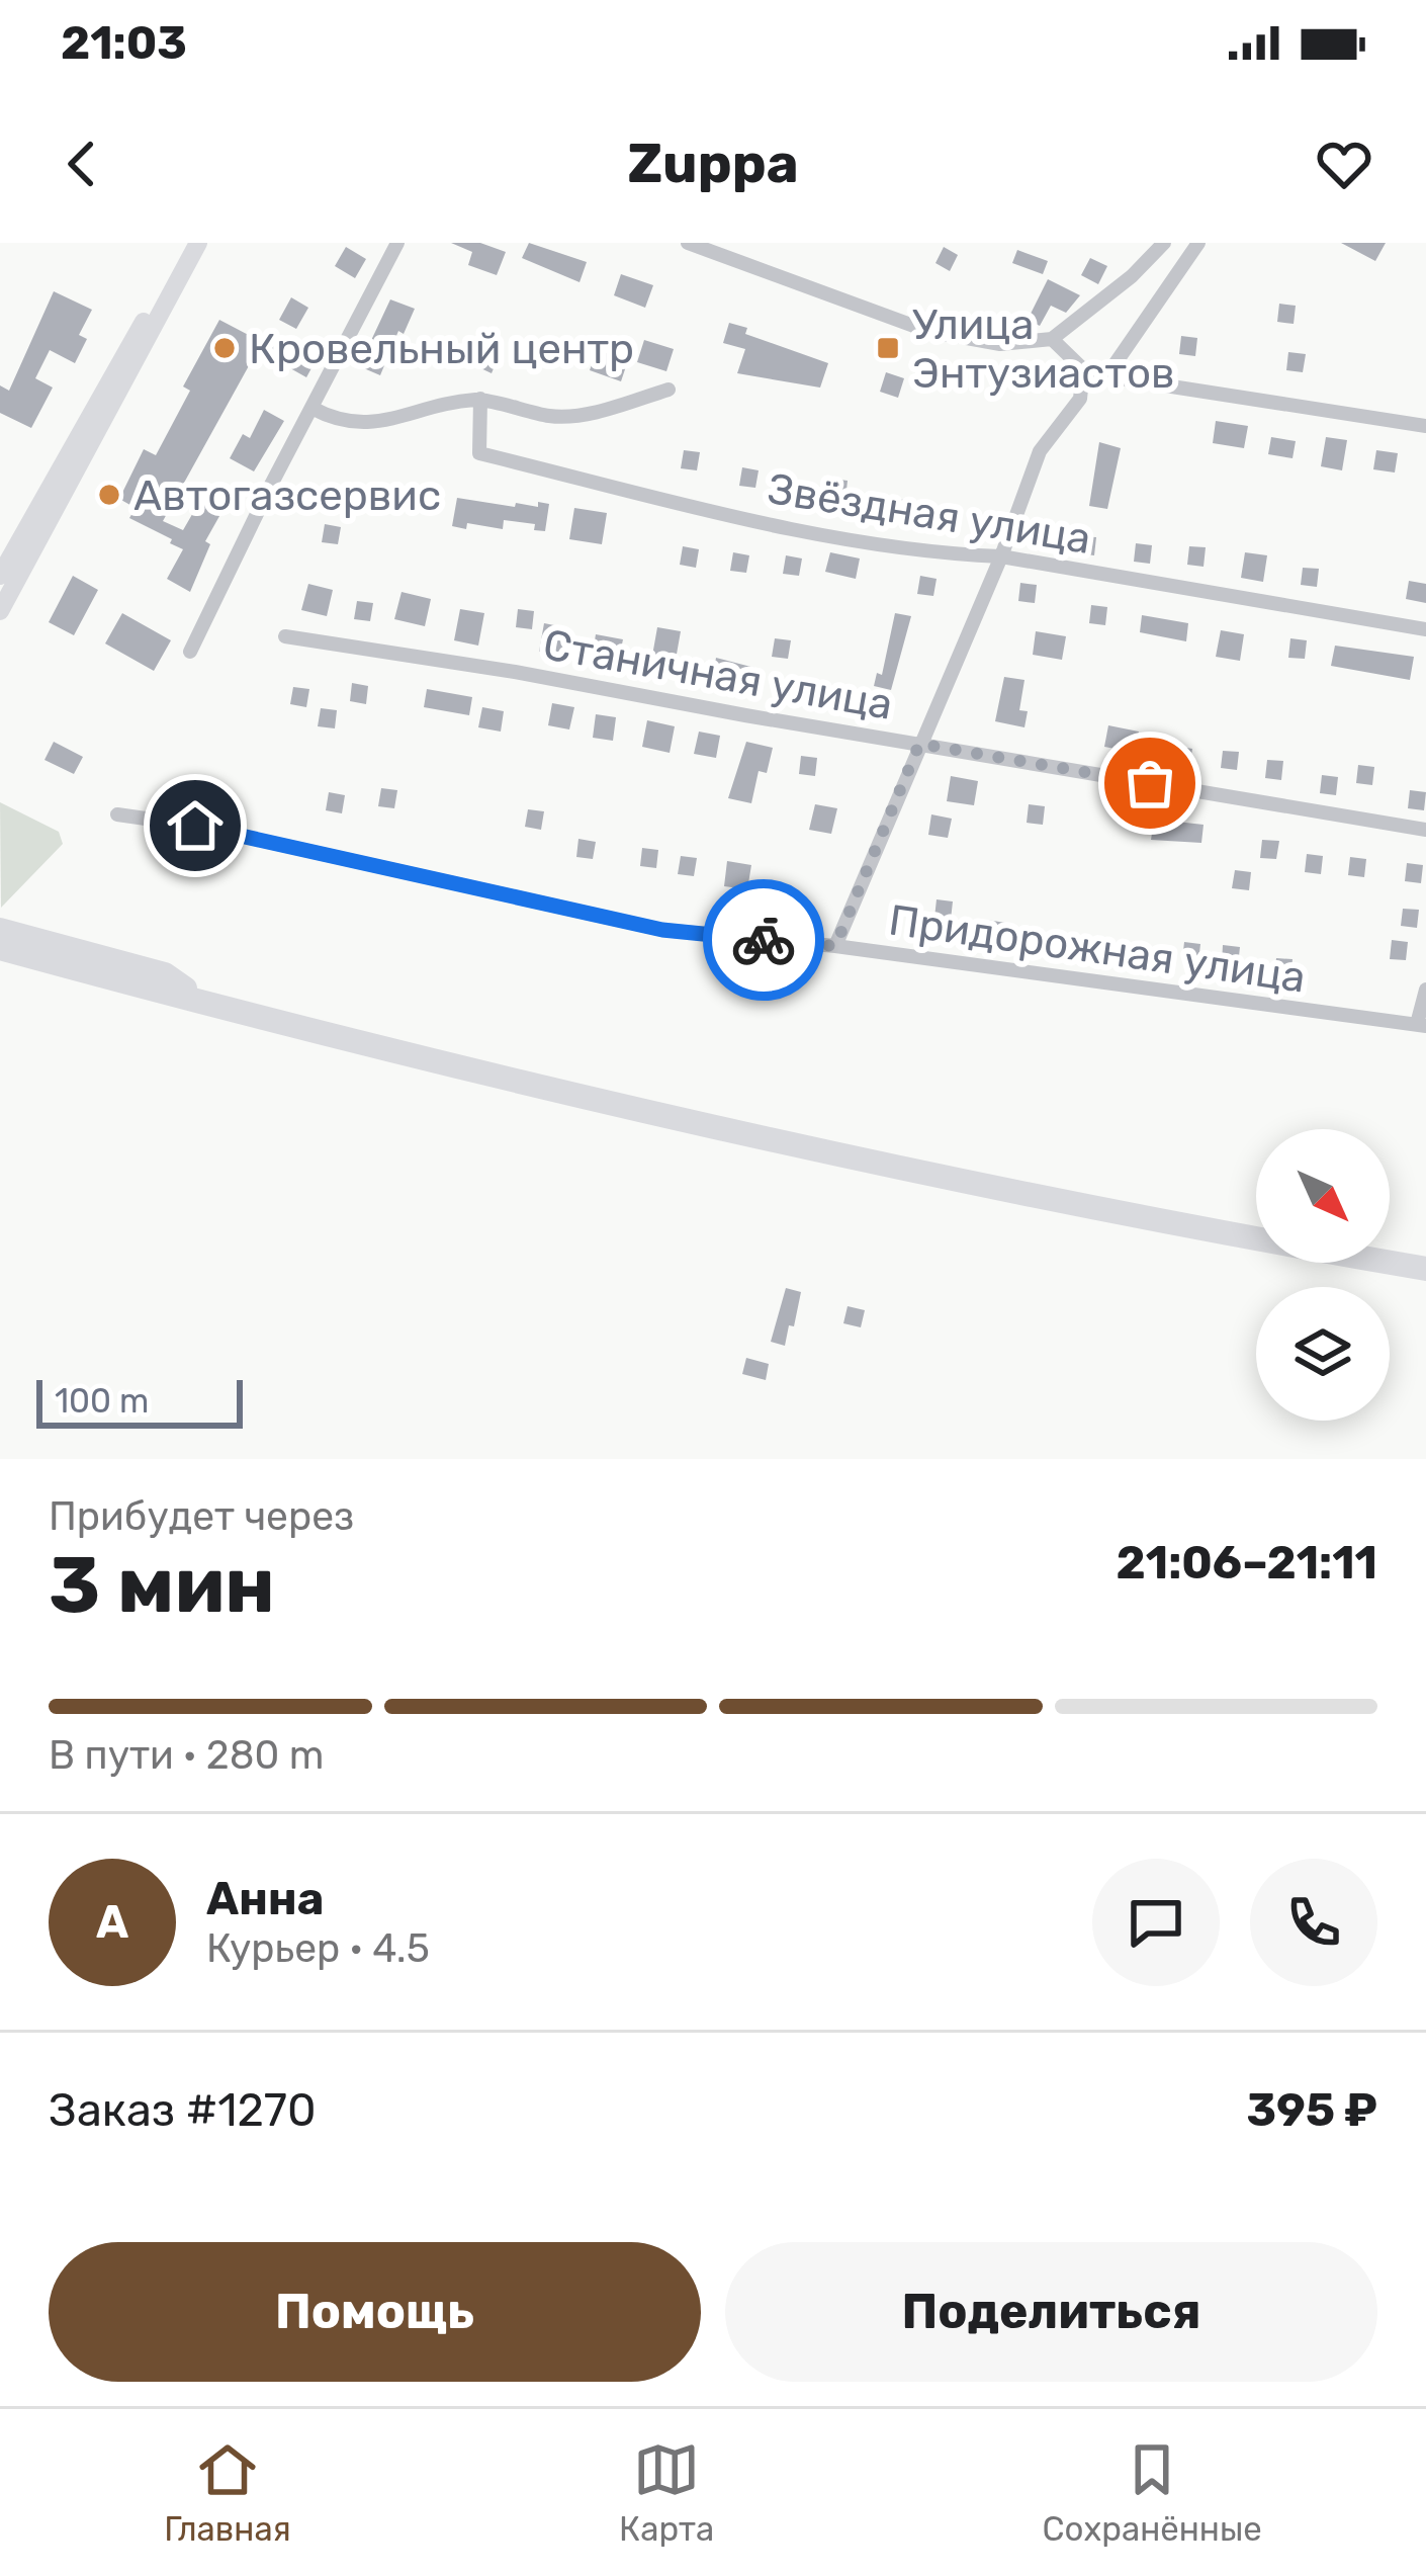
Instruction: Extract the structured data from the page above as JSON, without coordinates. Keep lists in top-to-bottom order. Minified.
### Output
{"streets":{"street":["Звёздная улица","Станичная улица","Придорожная улица"]},"places":{"other":["Кровельный центр","Автогазсервис"],"transit":["Улица Энтузиастов"]},"scale_bar":"100 m","north":"bottom right","page":{"status":"21:03","header":"Zuppa","scale":"100 m","heading":["3 мин","Прибудет через","21:06–21:11"],"panel":["Анна","Курьер · 4.5","Заказ #1270","395 ₽"],"bar":"В пути · 280 m","round":"А","buttons":["Помощь","Поделиться"],"tabs":["Главная","Карта","Сохранённые"]}}
